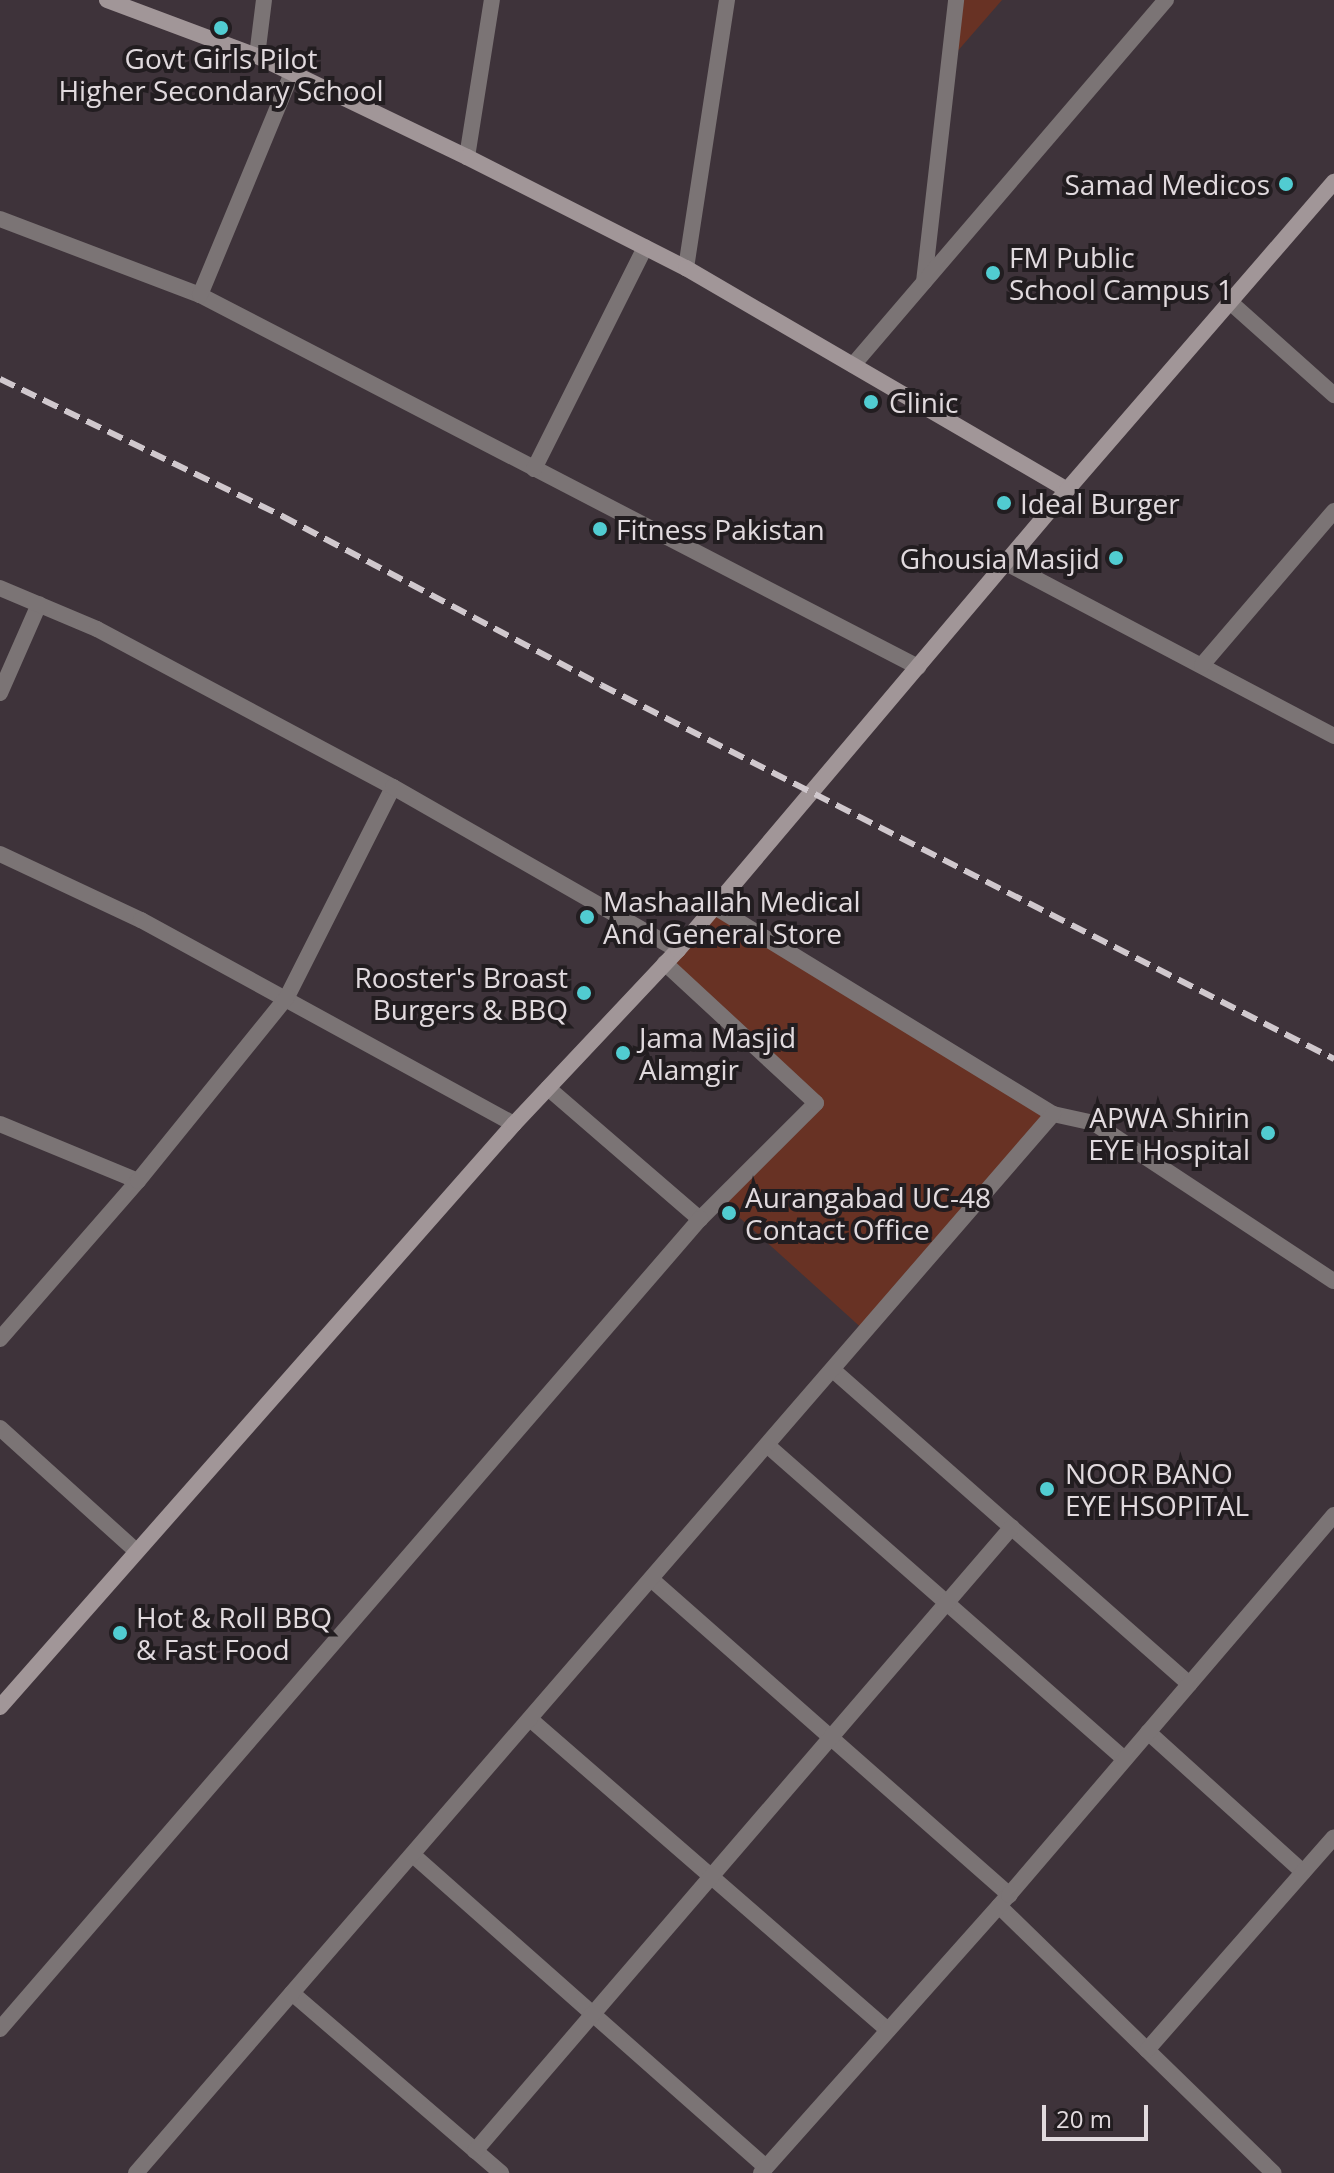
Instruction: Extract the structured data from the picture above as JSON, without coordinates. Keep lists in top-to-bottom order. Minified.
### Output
{"places":["Govt Girls Pilot Higher Secondary School","Samad Medicos","FM Public School Campus 1","Clinic","Ideal Burger","Fitness Pakistan","Ghousia Masjid","Mashaallah Medical And General Store","Rooster's Broast Burgers & BBQ","Jama Masjid Alamgir","APWA Shirin EYE Hospital","Aurangabad UC-48 Contact Office","NOOR BANO EYE HSOPITAL","Hot & Roll BBQ & Fast Food"],"scale_bar":"20 m"}
